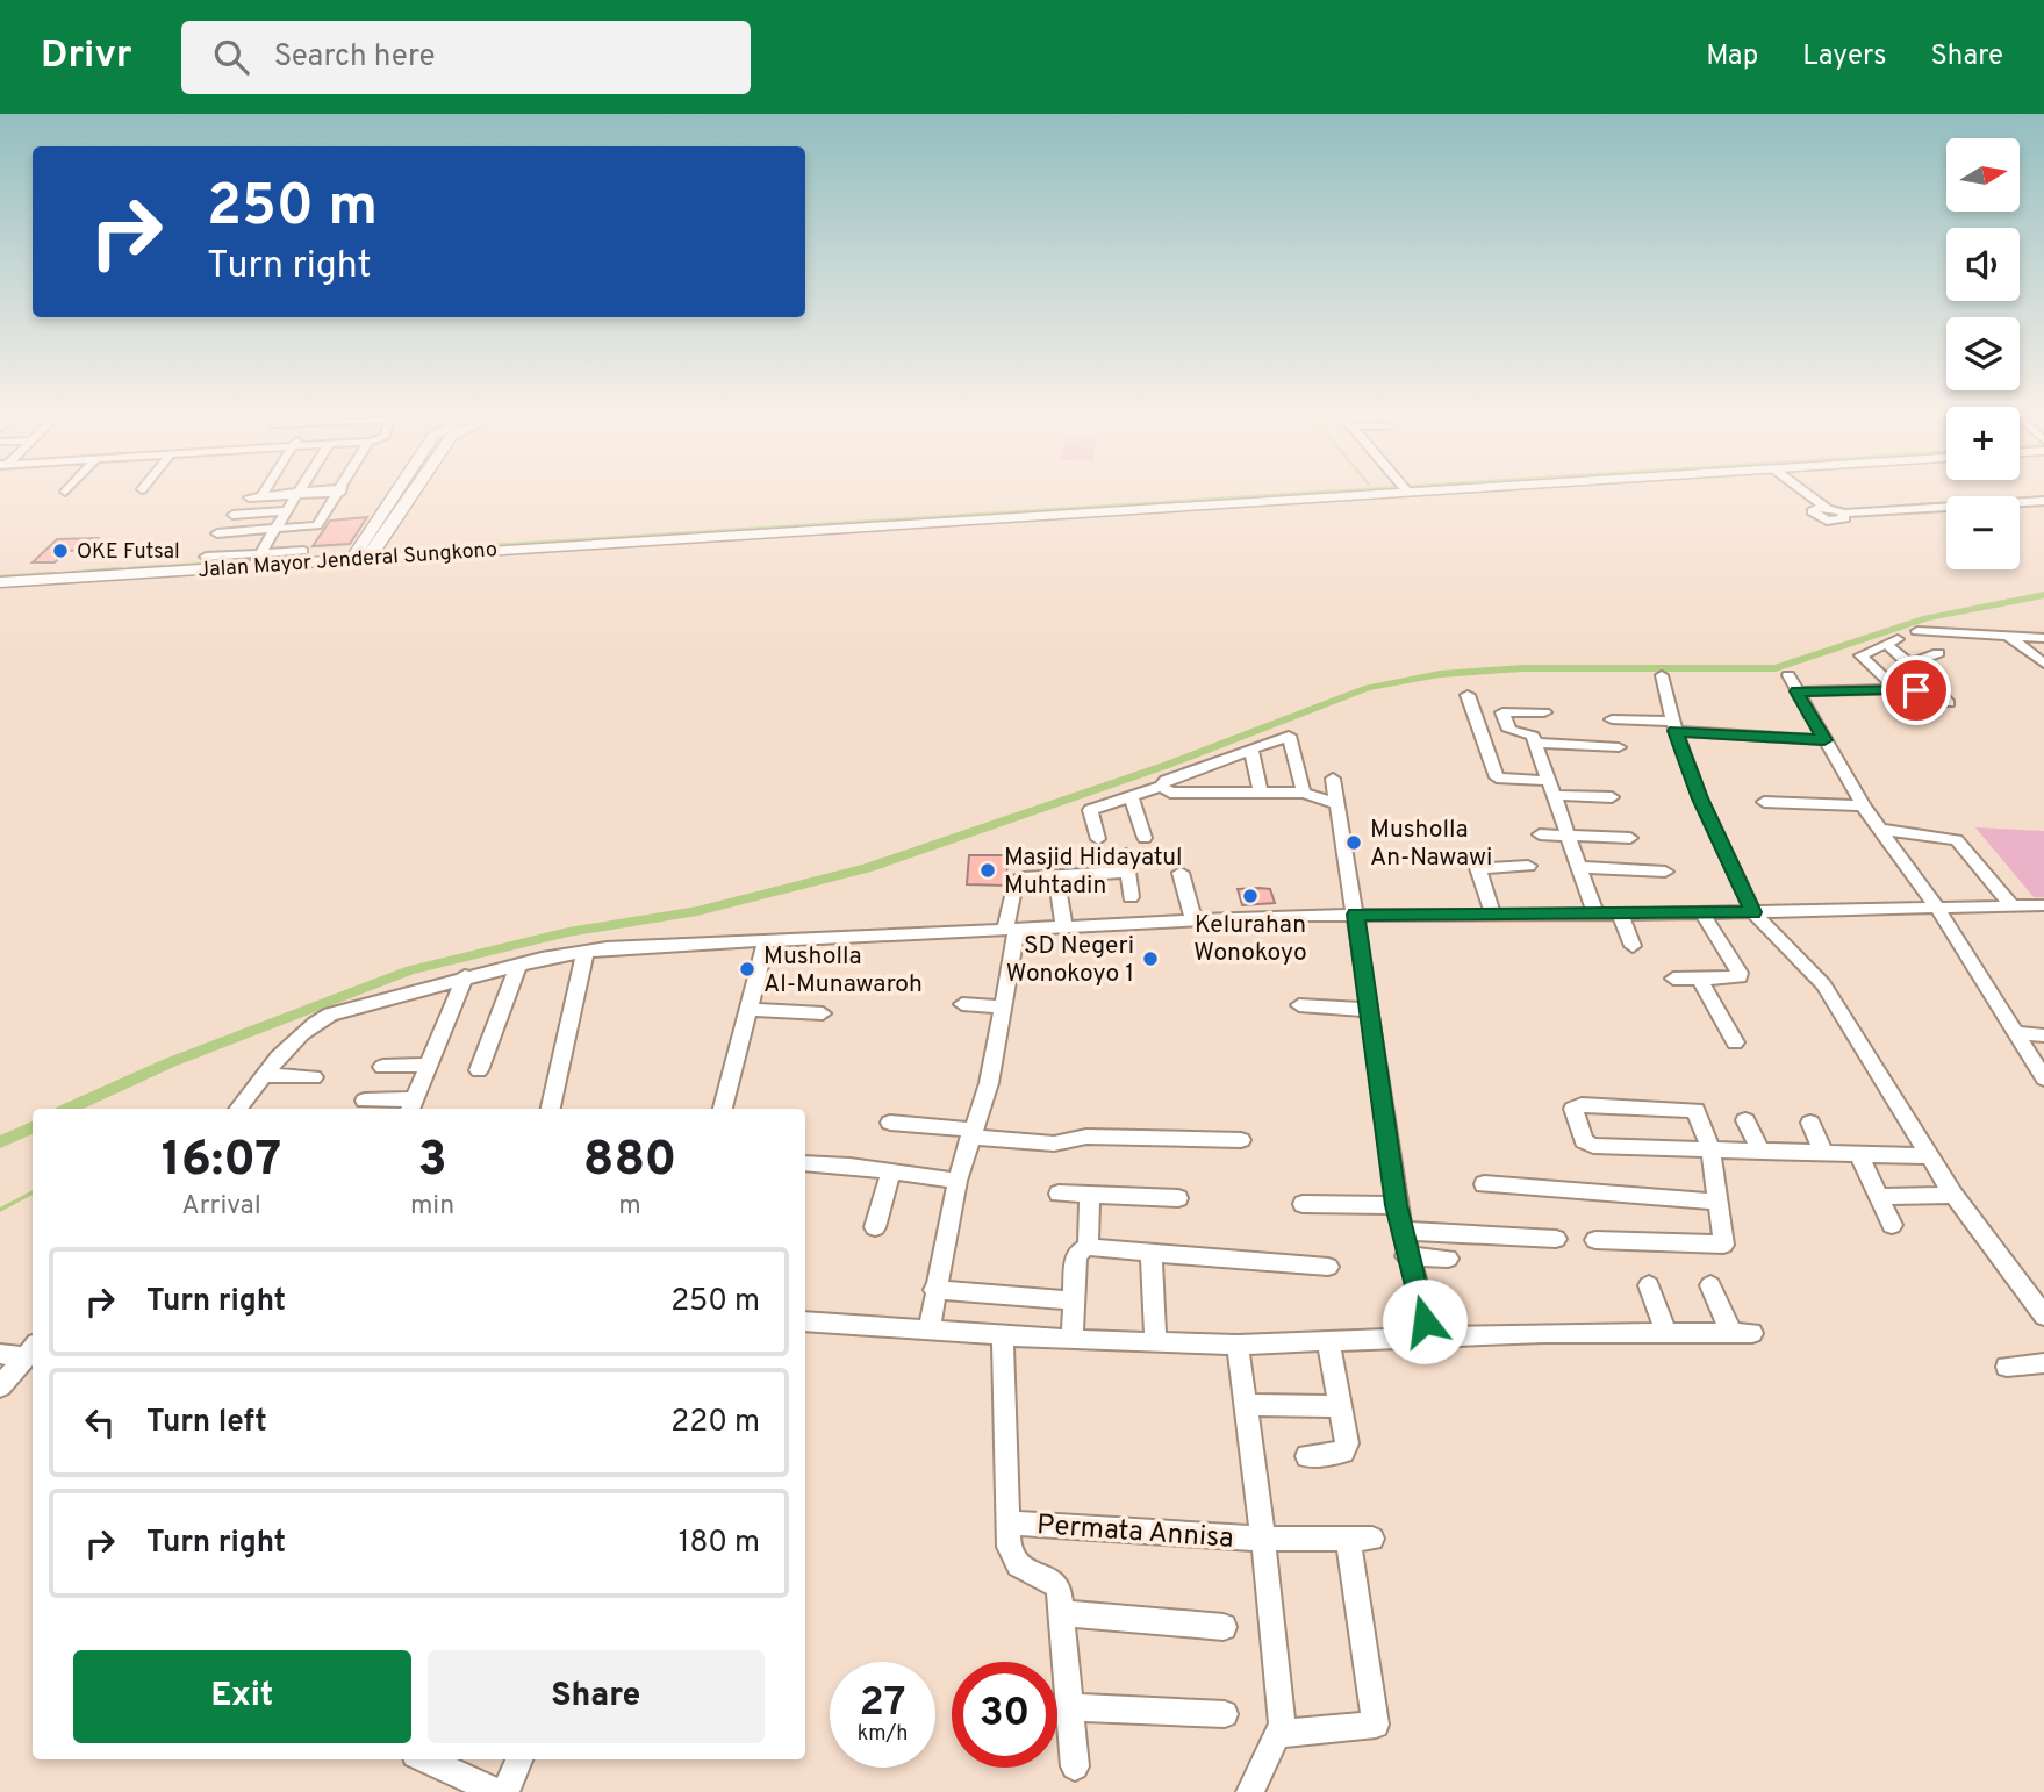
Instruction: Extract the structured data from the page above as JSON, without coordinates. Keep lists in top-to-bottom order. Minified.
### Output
{"streets":{"main road":["Jalan Mayor Jenderal Sungkono"],"street":["Permata Annisa"]},"places":["OKE Futsal","Musholla An-Nawawi","Masjid Hidayatul Muhtadin","Kelurahan Wonokoyo","SD Negeri Wonokoyo 1","Musholla Al-Munawaroh"],"north":"right","page":{"header":"Drivr","search":"Search here","nav":["Map","Layers","Share"],"map_buttons":["+","−"],"turn":["250 m","Turn right"],"eta":["16:07","Arrival","3","min","880","m"],"list":[{"name":"Turn right","value":"250 m"},{"name":"Turn left","value":"220 m"},{"name":"Turn right","value":"180 m"}],"buttons":["Exit","Share"],"speed":"27 km/h","limit":"30"}}
